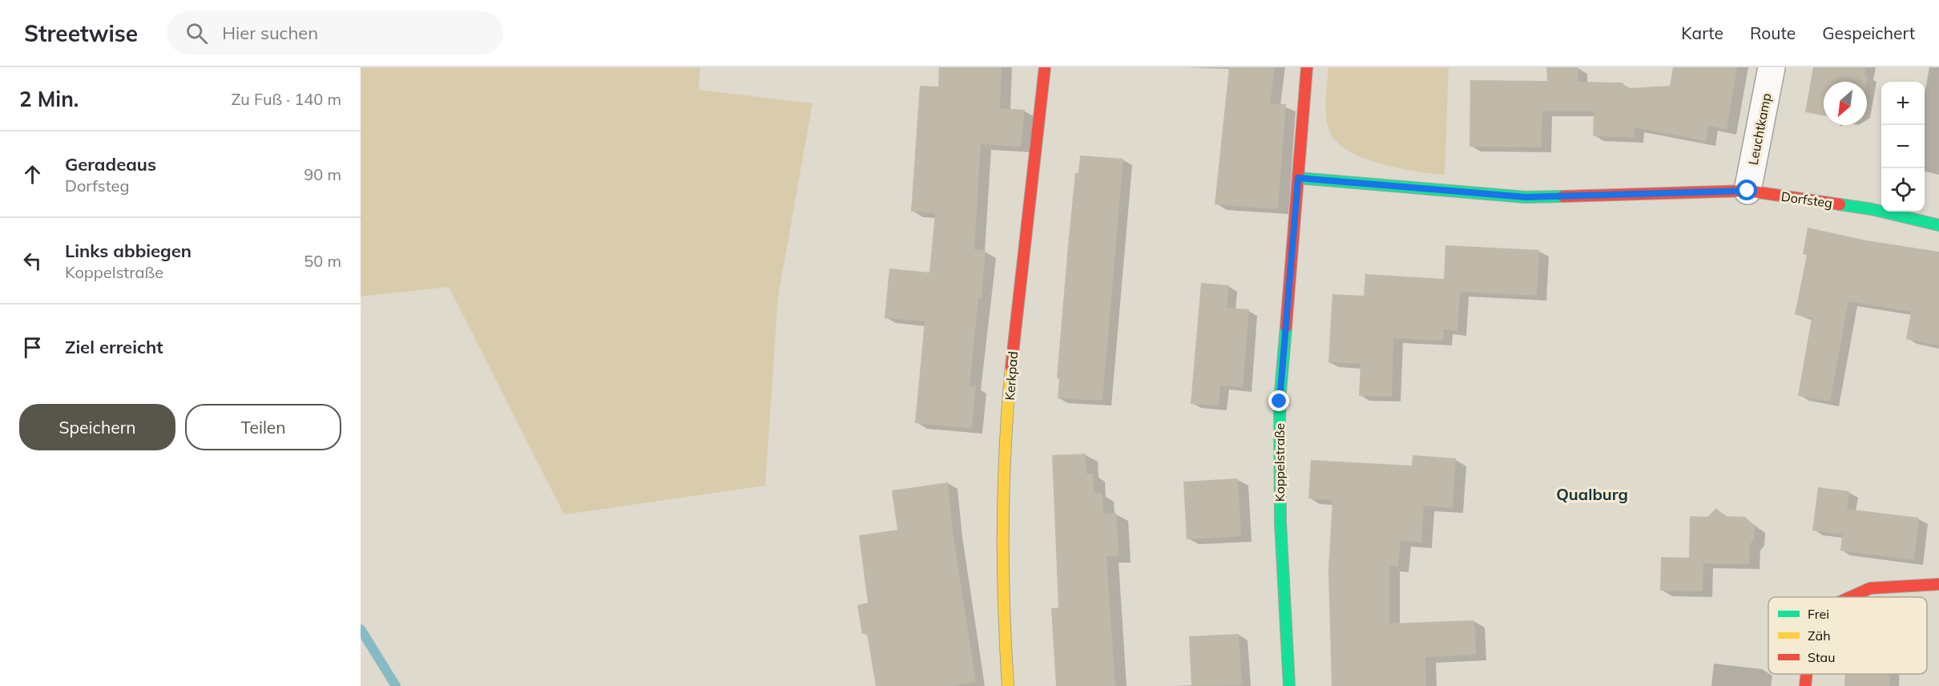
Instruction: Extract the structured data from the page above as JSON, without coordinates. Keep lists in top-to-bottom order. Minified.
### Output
{"streets":{"street":["Leuchtkamp","Dorfsteg","Kerkpad","Koppelstraße"]},"crossings":[["Leuchtkamp","Dorfsteg"],["Dorfsteg","Koppelstraße"]],"districts":["Qualburg"],"legend":["Frei","Zäh","Stau"],"north":"bottom left","page":{"header":"Streetwise","search":"Hier suchen","nav":["Karte","Route","Gespeichert"],"heading":["2 Min.","Zu Fuß · 140 m"],"map_buttons":["+","−"],"list":[["Geradeaus","Dorfsteg","90 m"],["Links abbiegen","Koppelstraße","50 m"],"Ziel erreicht"],"buttons":["Speichern","Teilen"]}}
